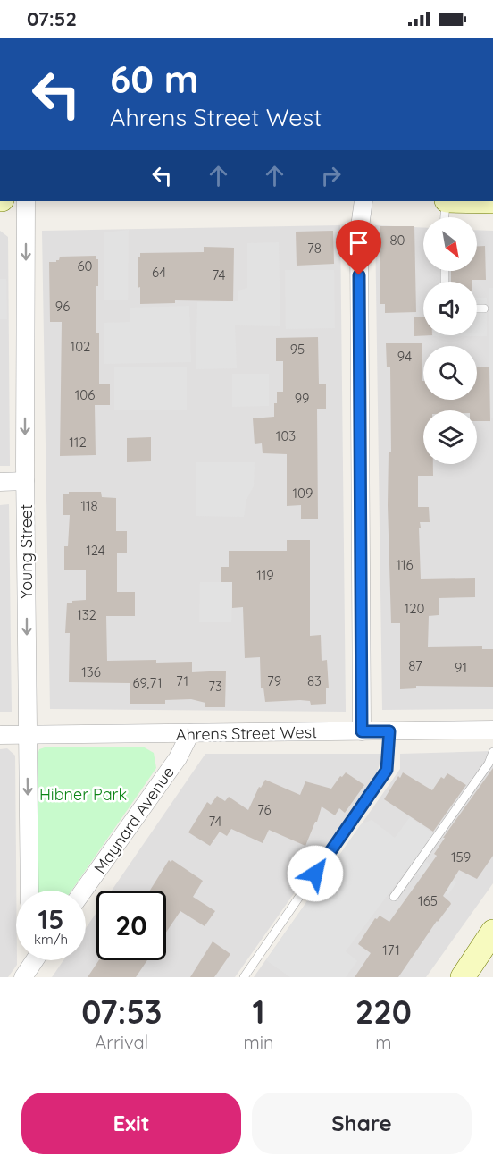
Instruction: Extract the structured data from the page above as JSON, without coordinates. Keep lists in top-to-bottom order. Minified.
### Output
{"streets":{"street":["Young Street","Ahrens Street West","Maynard Avenue"]},"crossings":[["Young Street","Ahrens Street West"],["Ahrens Street West","Maynard Avenue"]],"one_way":["Young Street"],"parks":["Hibner Park"],"house_numbers":["80","78","60","64","74","96","102","95","94","106","99","103","112","109","118","124","116","119","120","132","87","91","136","71","79","83","69,71","73","76","74","159","165","171"],"north":"bottom right","page":{"status":"07:52","turn":["60 m","Ahrens Street West"],"speed":"15 km/h","limit":"20","eta":["07:53","Arrival","1","min","220","m"],"buttons":["Exit","Share"]}}
